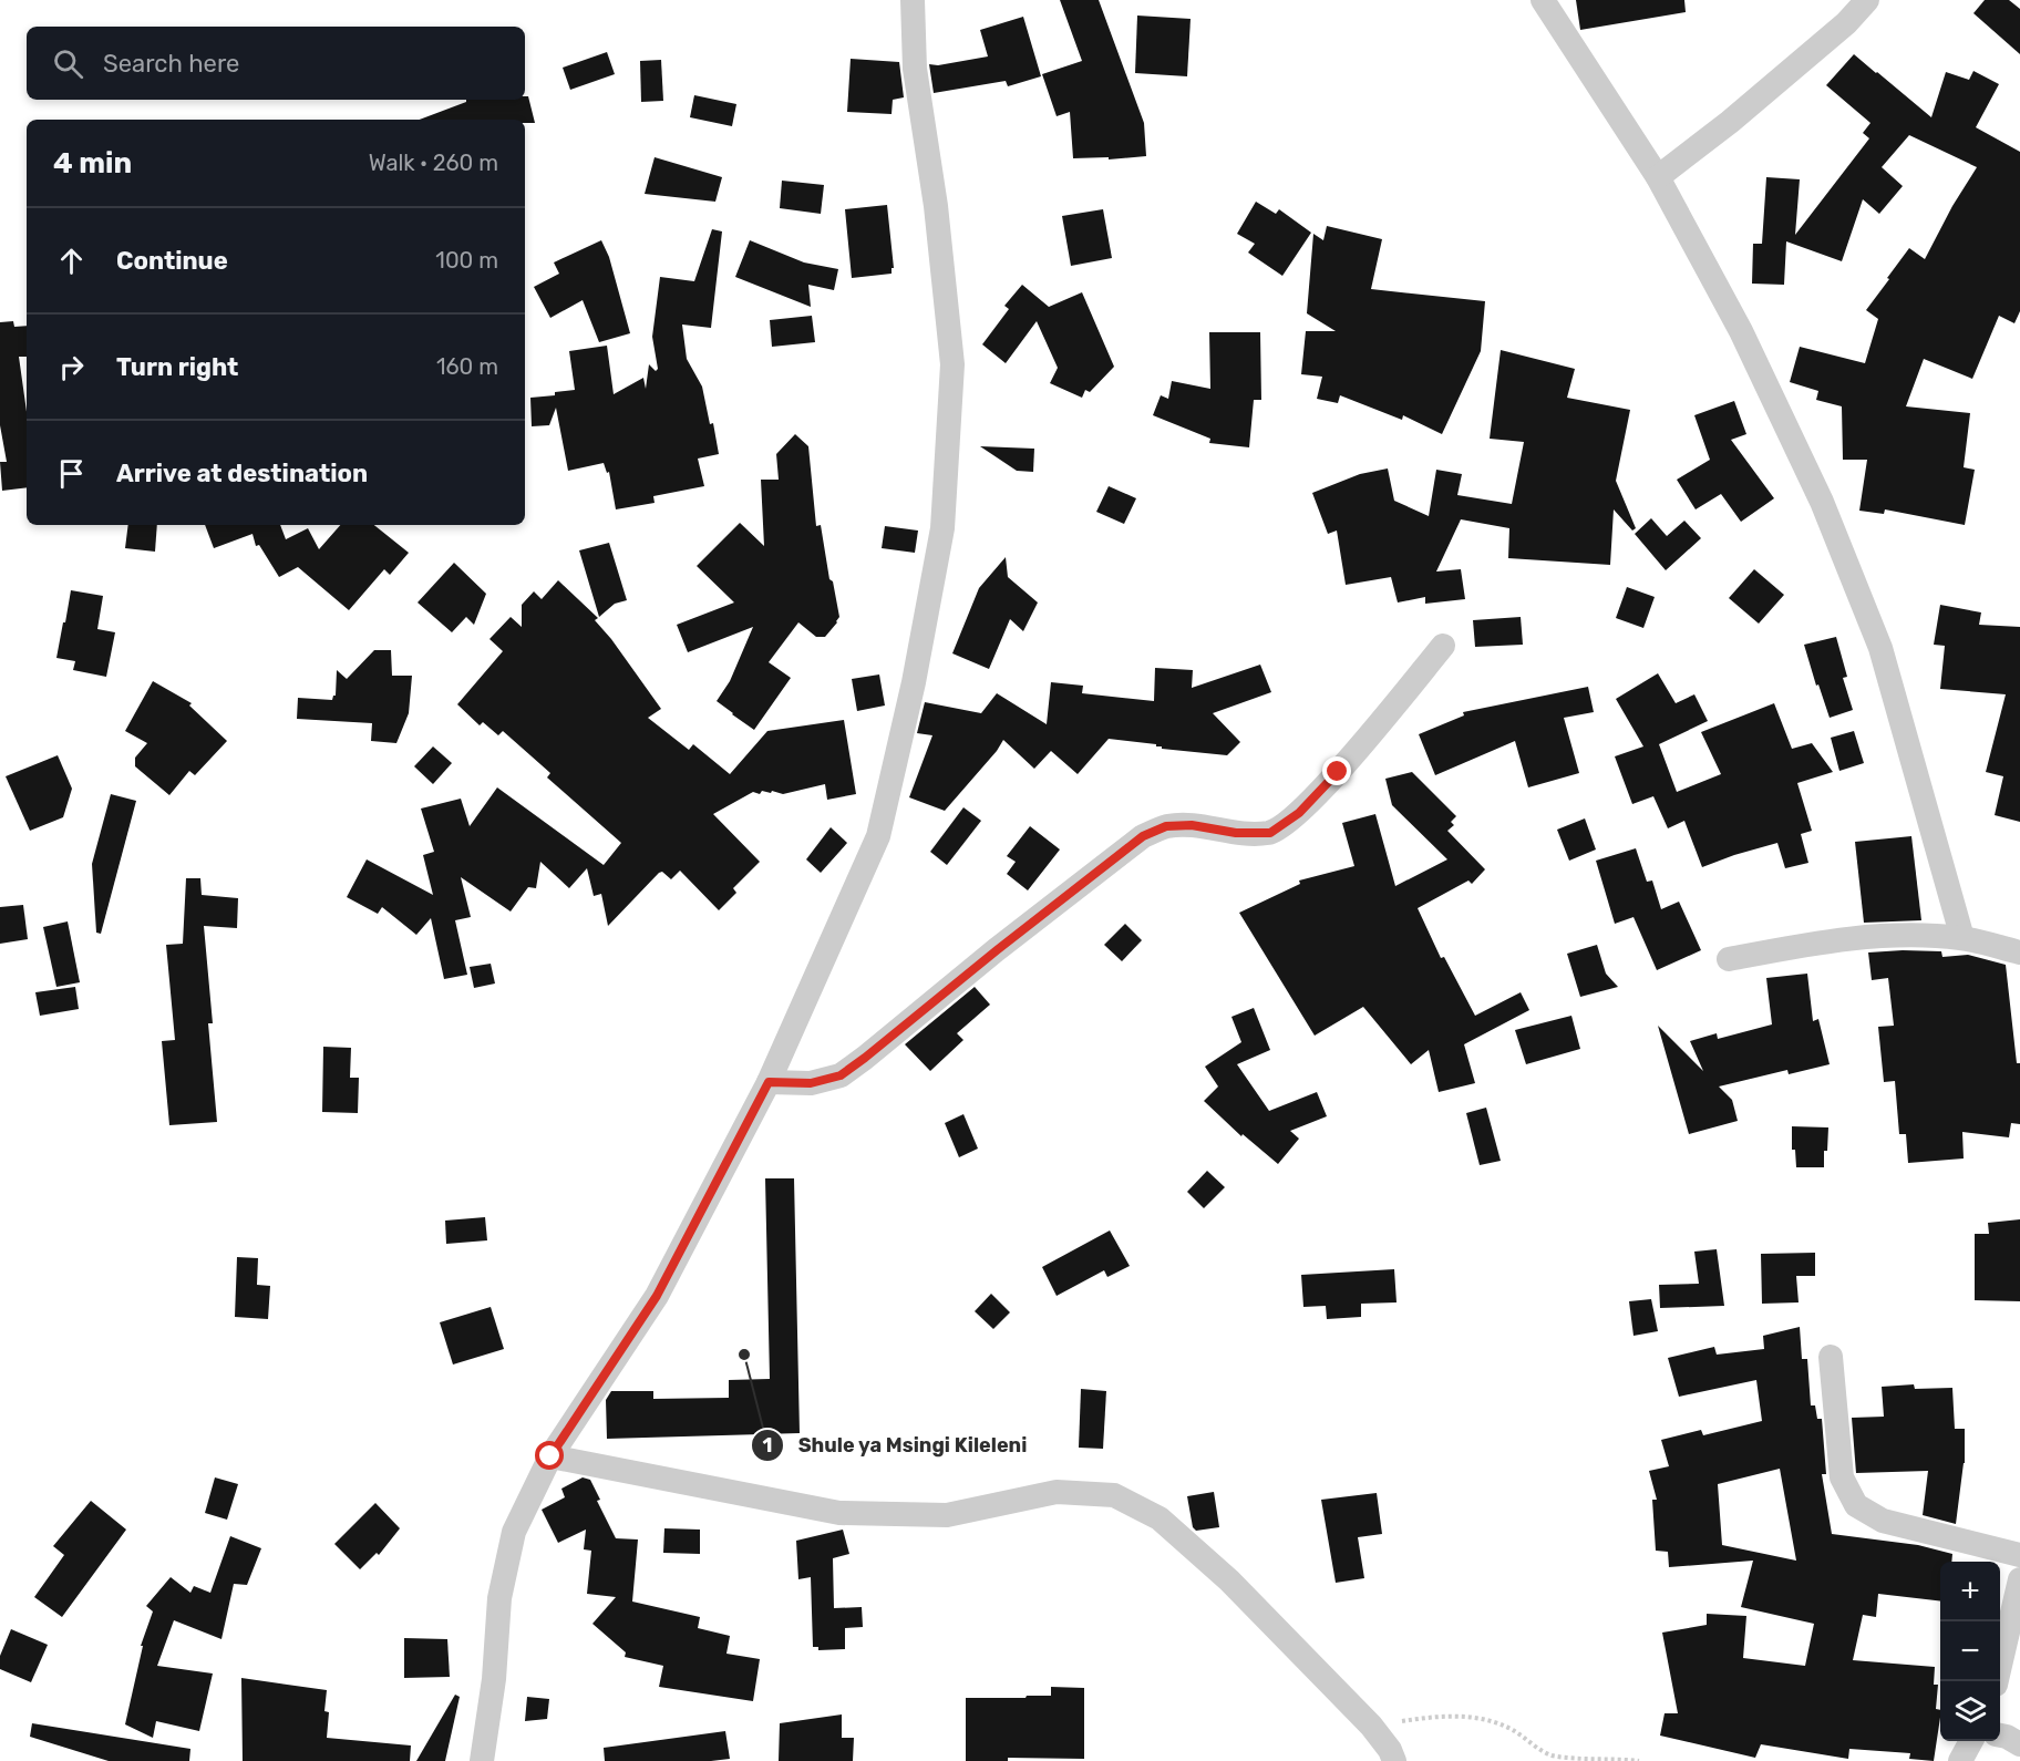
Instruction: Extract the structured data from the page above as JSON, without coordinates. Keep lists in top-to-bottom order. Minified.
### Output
{"places":["Shule ya Msingi Kileleni"],"page":{"search":"Search here","heading":["4 min","Walk · 260 m"],"list":[["Continue","100 m"],["Turn right","160 m"],"Arrive at destination"],"map_buttons":["+","−"]}}
